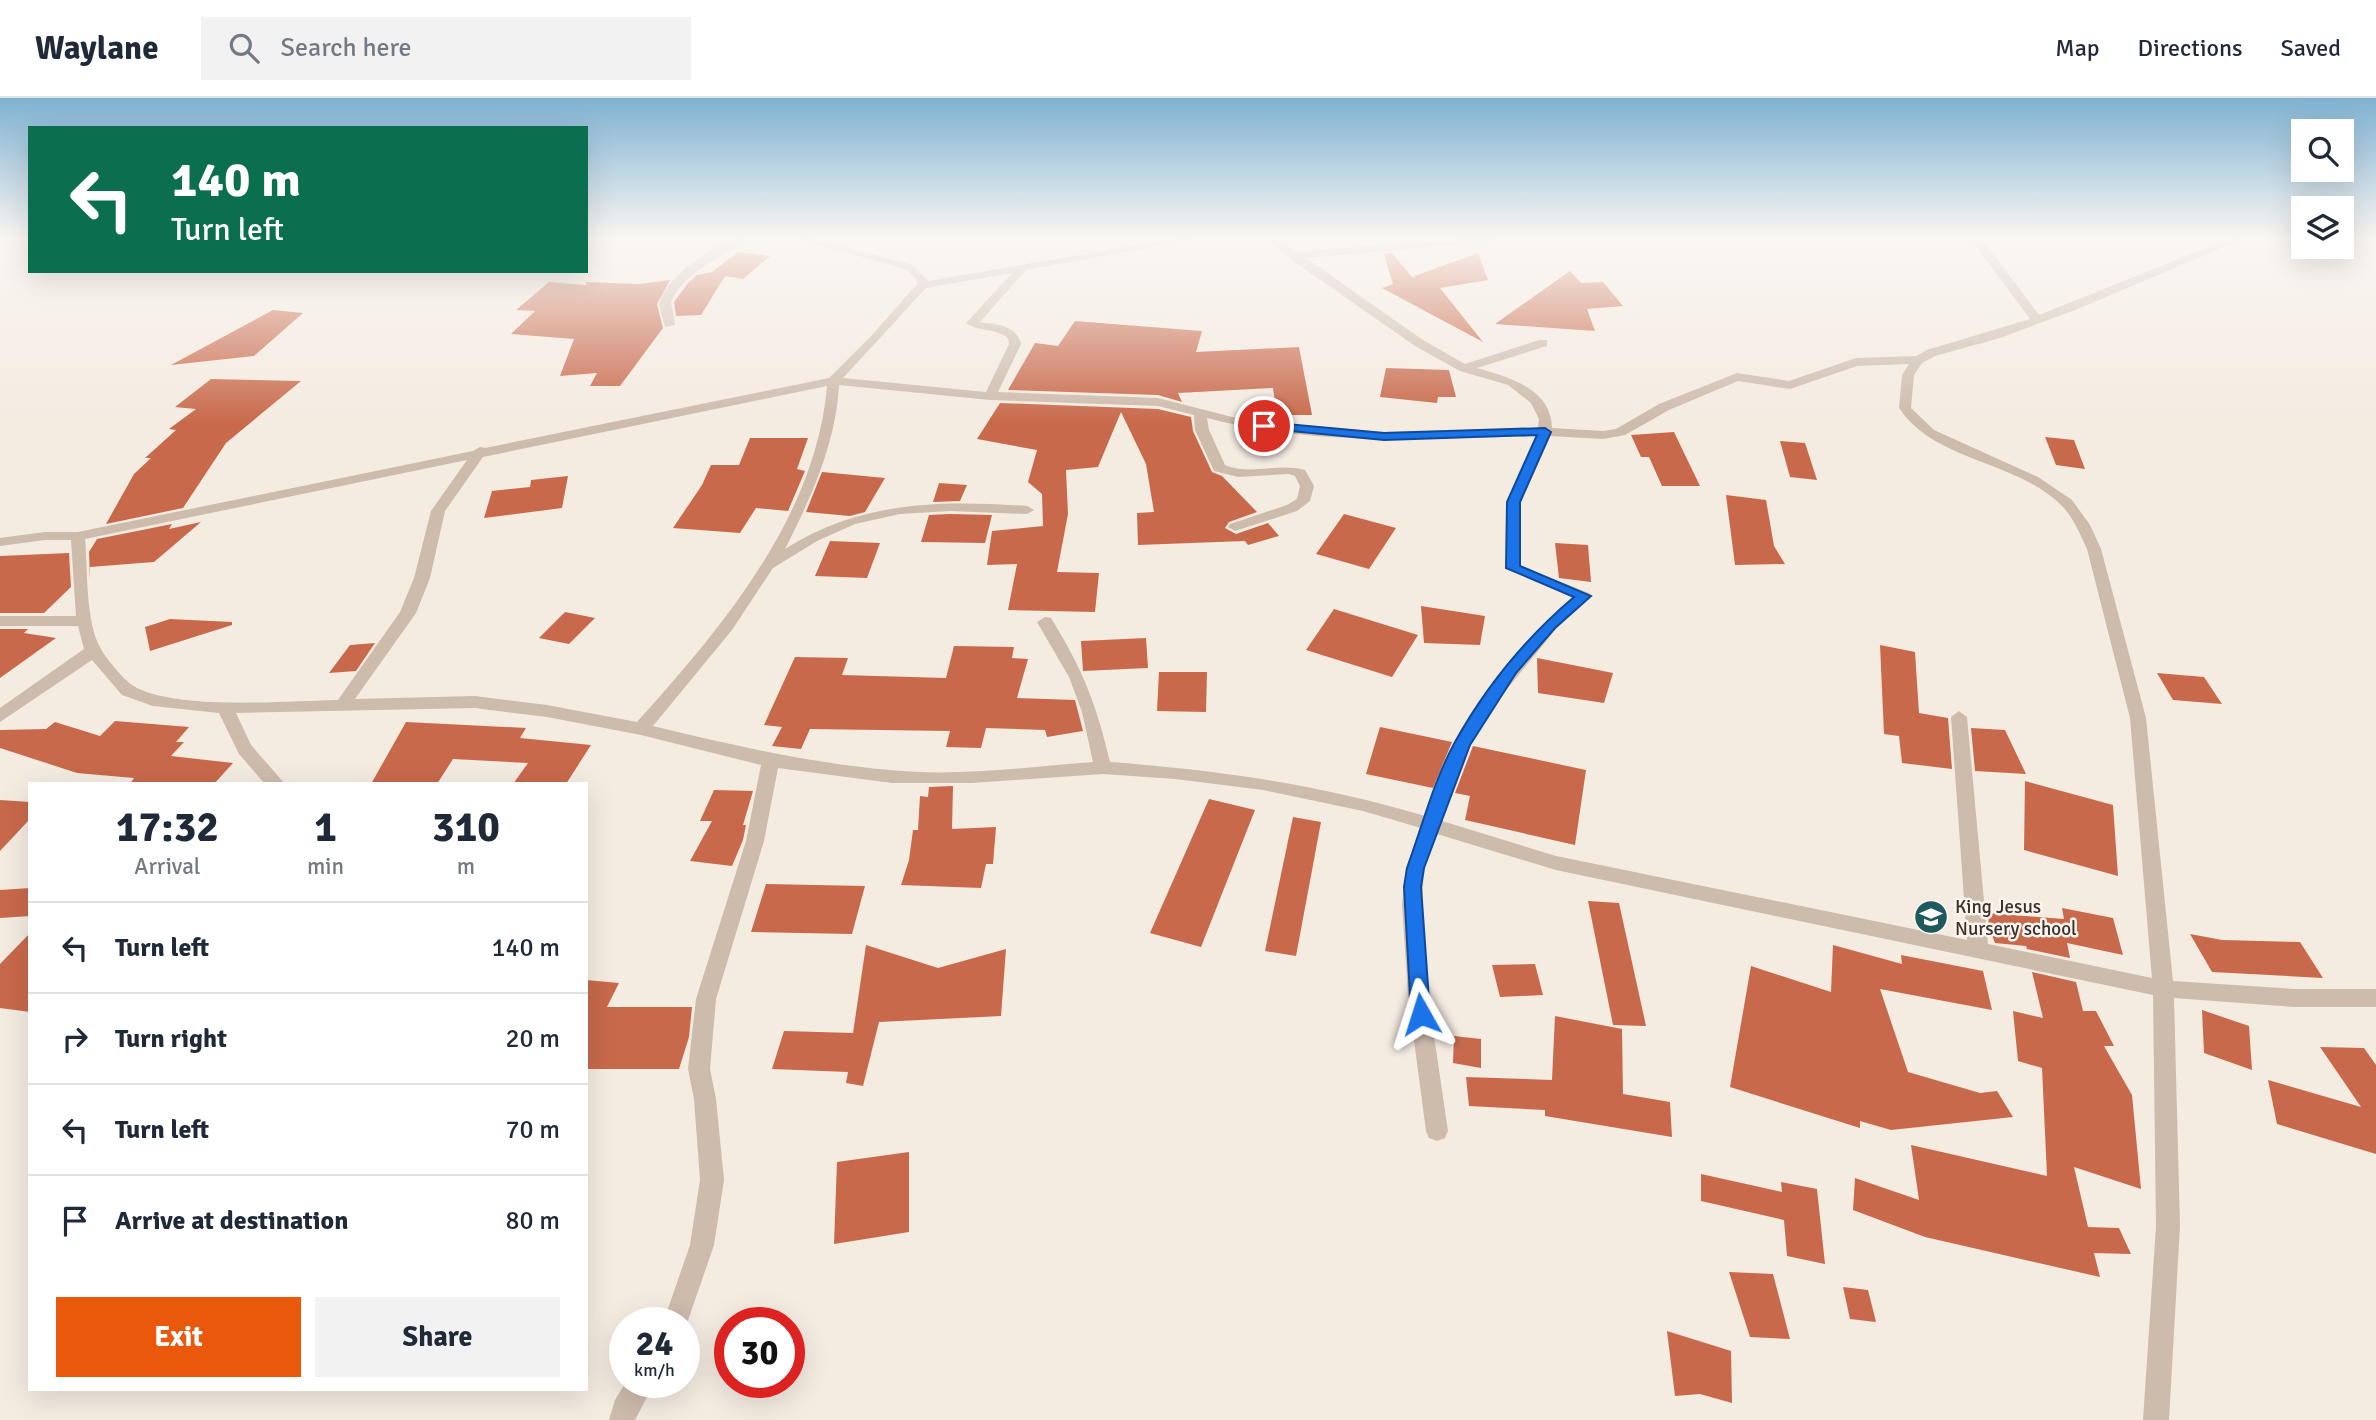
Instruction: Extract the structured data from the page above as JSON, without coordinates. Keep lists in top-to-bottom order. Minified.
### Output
{"places":{"school or university":["King Jesus Nursery school"]},"page":{"header":"Waylane","search":"Search here","nav":["Map","Directions","Saved"],"turn":["140 m","Turn left"],"eta":["17:32","Arrival","1","min","310","m"],"list":[{"name":"Turn left","value":"140 m"},{"name":"Turn right","value":"20 m"},{"name":"Turn left","value":"70 m"},{"name":"Arrive at destination","value":"80 m"}],"buttons":["Exit","Share"],"speed":"24 km/h","limit":"30"}}
